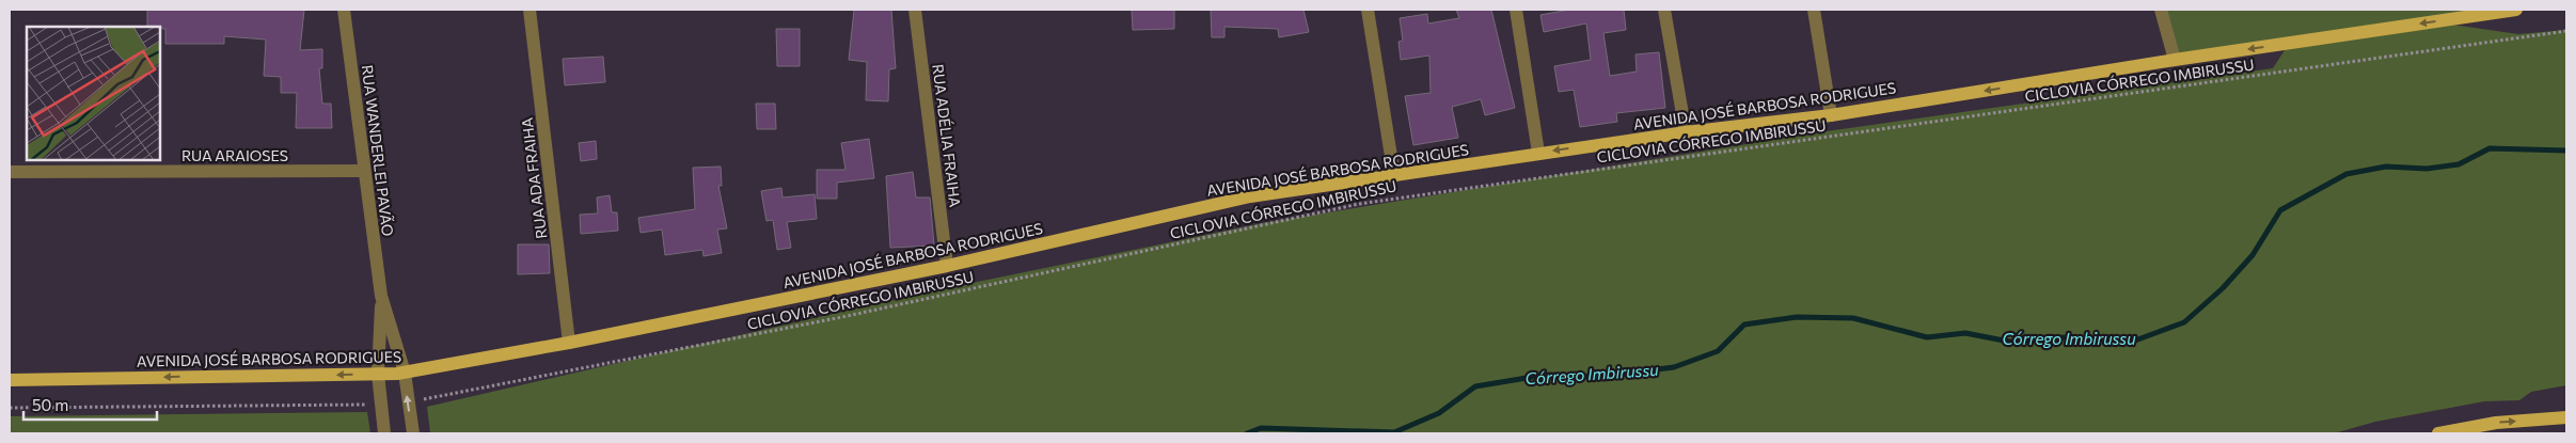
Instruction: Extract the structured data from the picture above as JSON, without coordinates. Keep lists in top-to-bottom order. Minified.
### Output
{"streets":{"main road":["AVENIDA JOSÉ BARBOSA RODRIGUES"],"street":["RUA ADÉLIA FRAIHA","RUA WANDERLEI PAVÃO","RUA ARAIOSES","RUA ADA FRAIHA"],"path":["CICLOVIA CÓRREGO IMBIRUSSU"]},"crossings":[["CICLOVIA CÓRREGO IMBIRUSSU","RUA WANDERLEI PAVÃO"],["AVENIDA JOSÉ BARBOSA RODRIGUES","RUA ADÉLIA FRAIHA"],["AVENIDA JOSÉ BARBOSA RODRIGUES","RUA WANDERLEI PAVÃO"],["AVENIDA JOSÉ BARBOSA RODRIGUES","RUA ADA FRAIHA"],["RUA WANDERLEI PAVÃO","RUA ARAIOSES"]],"one_way":["AVENIDA JOSÉ BARBOSA RODRIGUES"],"water":["Córrego Imbirussu"],"scale_bar":"50 m"}
